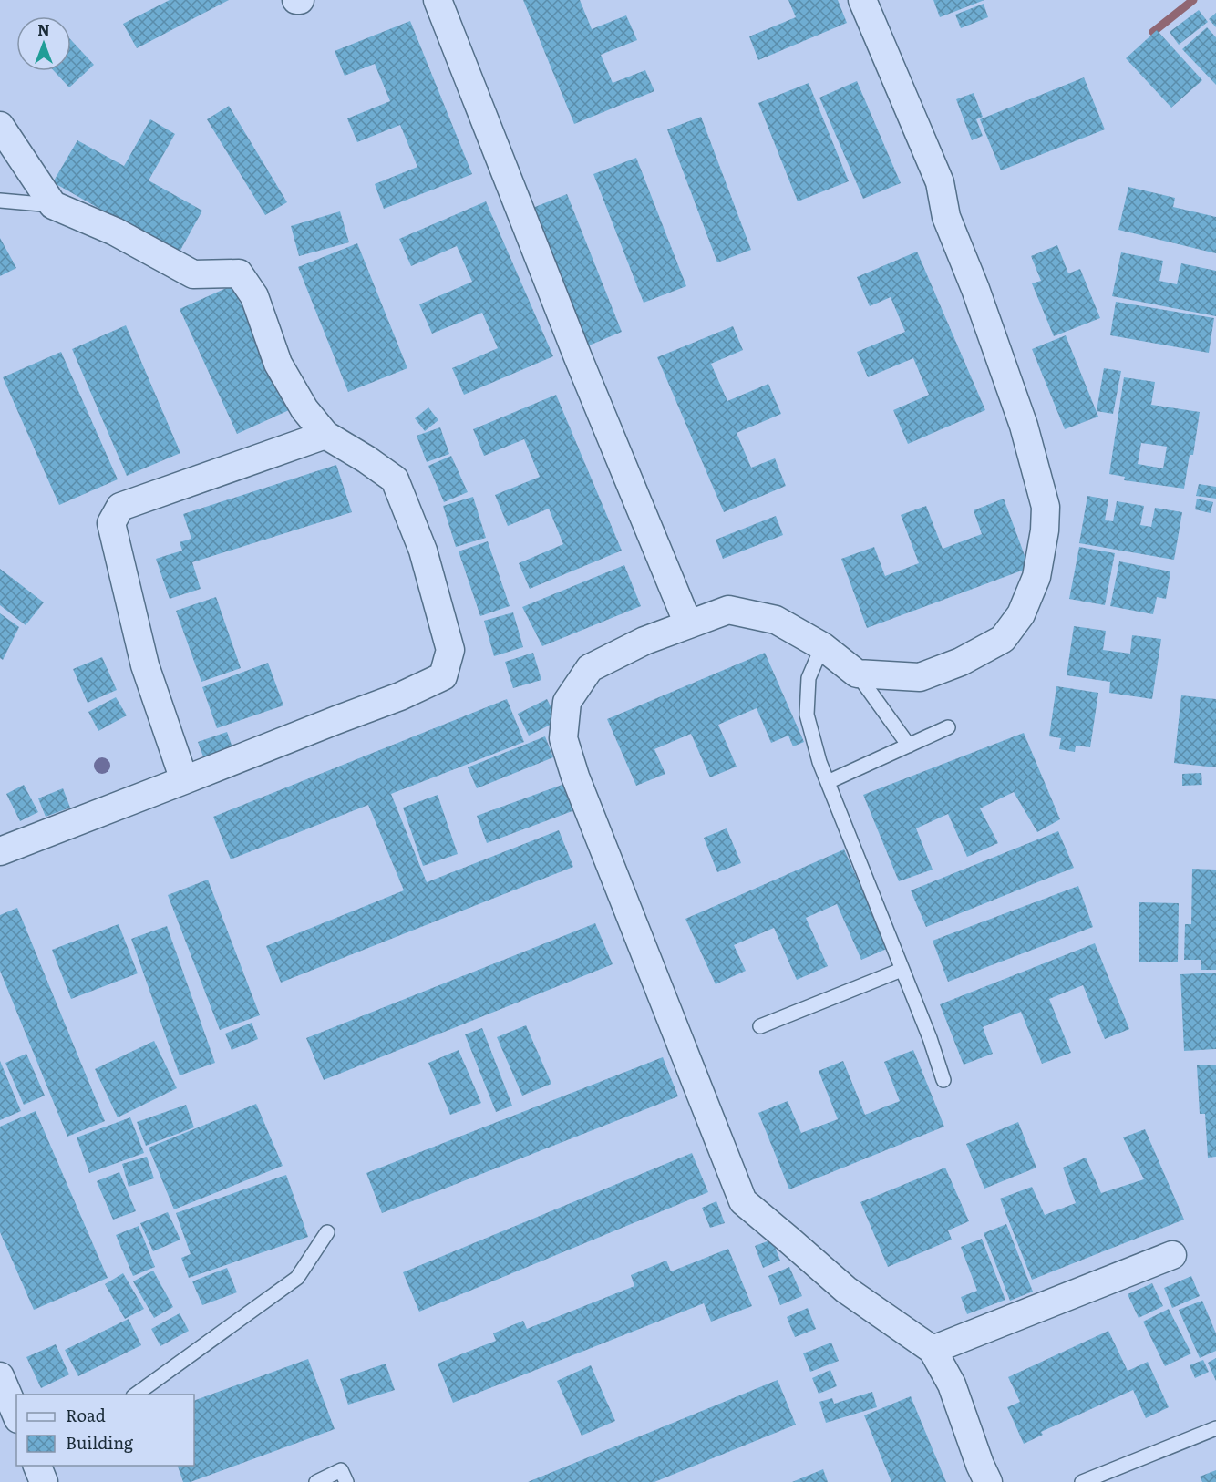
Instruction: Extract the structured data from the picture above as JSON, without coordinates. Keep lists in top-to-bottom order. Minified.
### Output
{"legend":["Road","Building"],"north":"top"}
